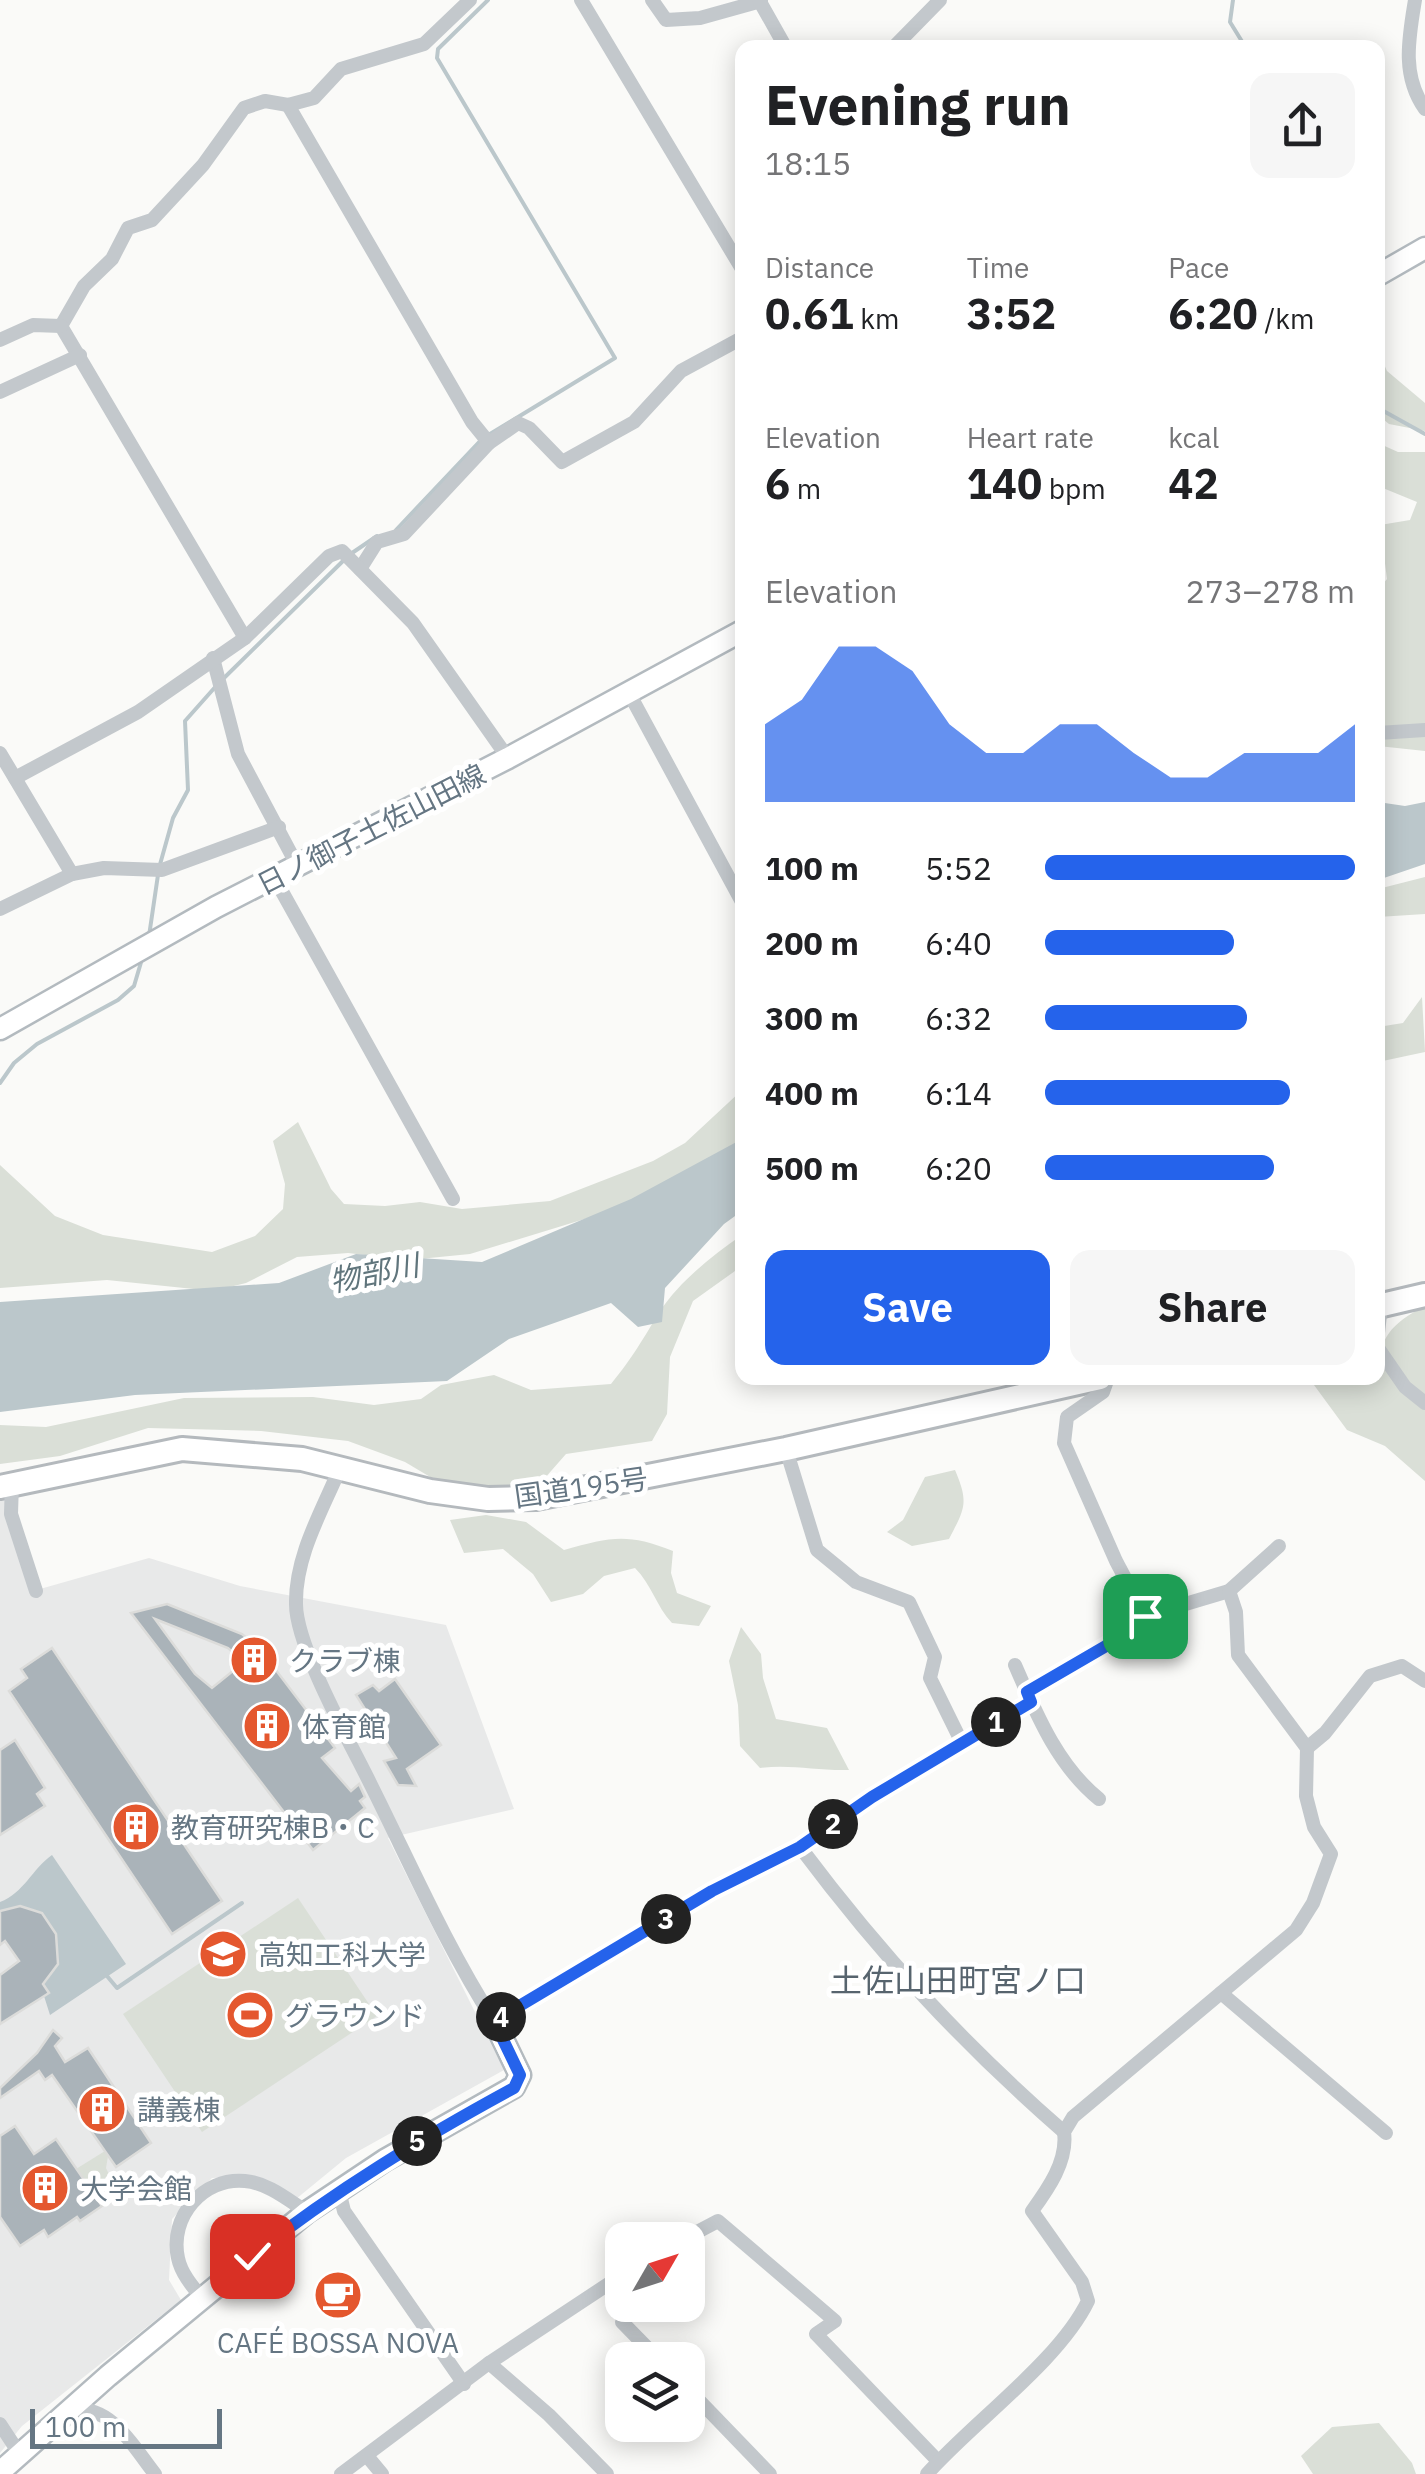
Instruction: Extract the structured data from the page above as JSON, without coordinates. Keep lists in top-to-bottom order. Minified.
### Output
{"streets":{"highway":["国道195号"],"main road":["日ノ御子土佐山田線"]},"districts":["土佐山田町宮ノ口"],"water":["物部川"],"places":{"building":["クラブ棟","体育館","教育研究棟B・C","講義棟","大学会館"],"school or university":["高知工科大学"],"sports":["グラウンド"],"cafe":["CAFÉ BOSSA NOVA"]},"scale_bar":"100 m","north":"top right","page":{"heading":["Evening run","18:15"],"stats":[["Distance","0.61 km"],["Time","3:52"],["Pace","6:20 /km"],["Elevation","6 m"],["Heart rate","140 bpm"],["kcal","42"]],"chart":["Elevation","273–278 m"],"list":[{"name":"100 m","note":"5:52"},{"name":"200 m","note":"6:40"},{"name":"300 m","note":"6:32"},{"name":"400 m","note":"6:14"},{"name":"500 m","note":"6:20"}],"buttons":["Save","Share"],"pins":["1","2","3","4","5"],"scale":"100 m"}}
